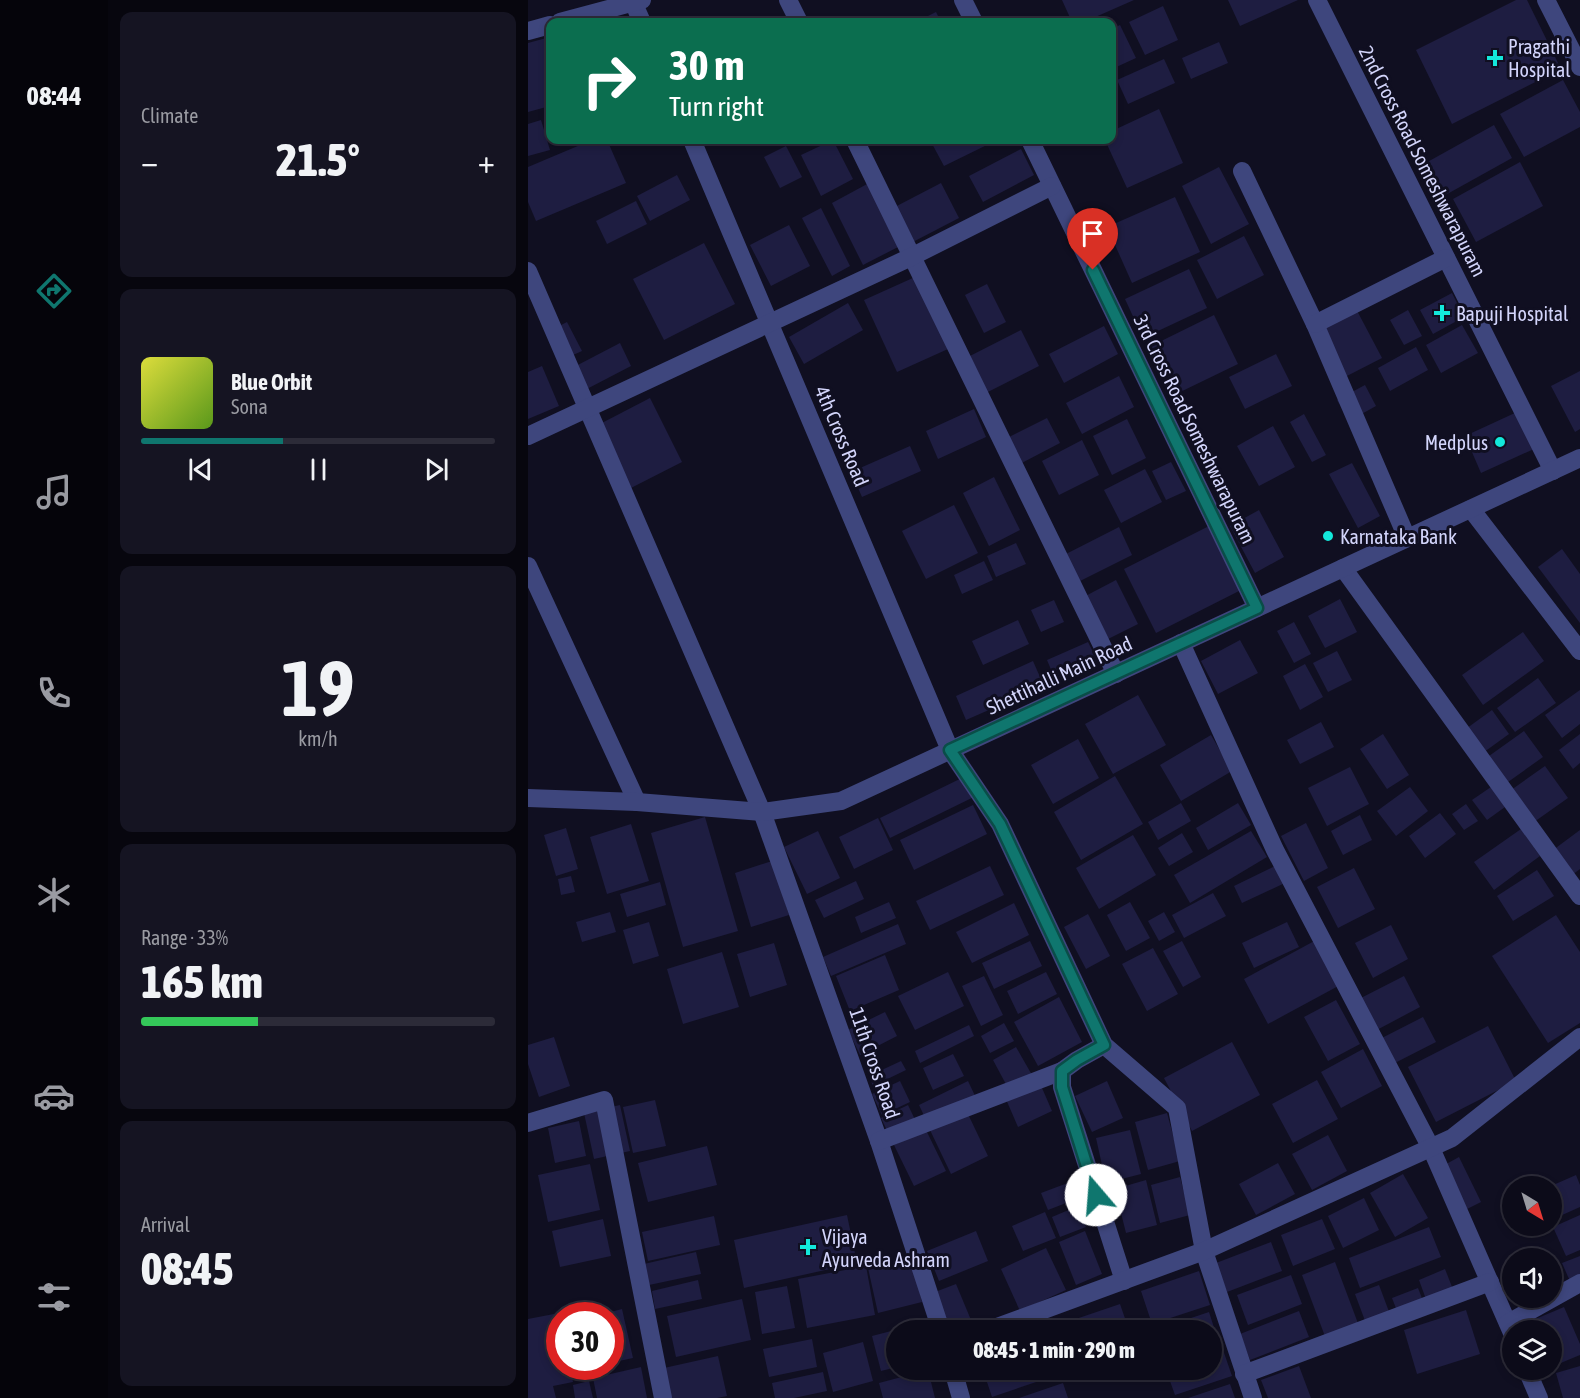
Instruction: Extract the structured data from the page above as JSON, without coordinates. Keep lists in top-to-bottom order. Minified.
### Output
{"streets":{"street":["2nd Cross Road Someshwarapuram","3rd Cross Road Someshwarapuram","4th Cross Road","Shettihalli Main Road","11th Cross Road"]},"crossings":[["2nd Cross Road Someshwarapuram","Shettihalli Main Road"],["3rd Cross Road Someshwarapuram","Shettihalli Main Road"],["4th Cross Road","Shettihalli Main Road"],["Shettihalli Main Road","11th Cross Road"]],"places":{"health":["Pragathi Hospital","Bapuji Hospital","Vijaya Ayurveda Ashram"],"other":["Medplus","Karnataka Bank"]},"north":"bottom right","page":{"tabs":"08:44","tile":["Climate",["19","km/h"],["Range · 33%","165 km"],["Arrival","08:45"]],"turn":["30 m","Turn right"],"heat":["−","21.5°","+"],"song":["Blue Orbit","Sona"],"limit":"30","trip":"08:45 · 1 min · 290 m"}}
